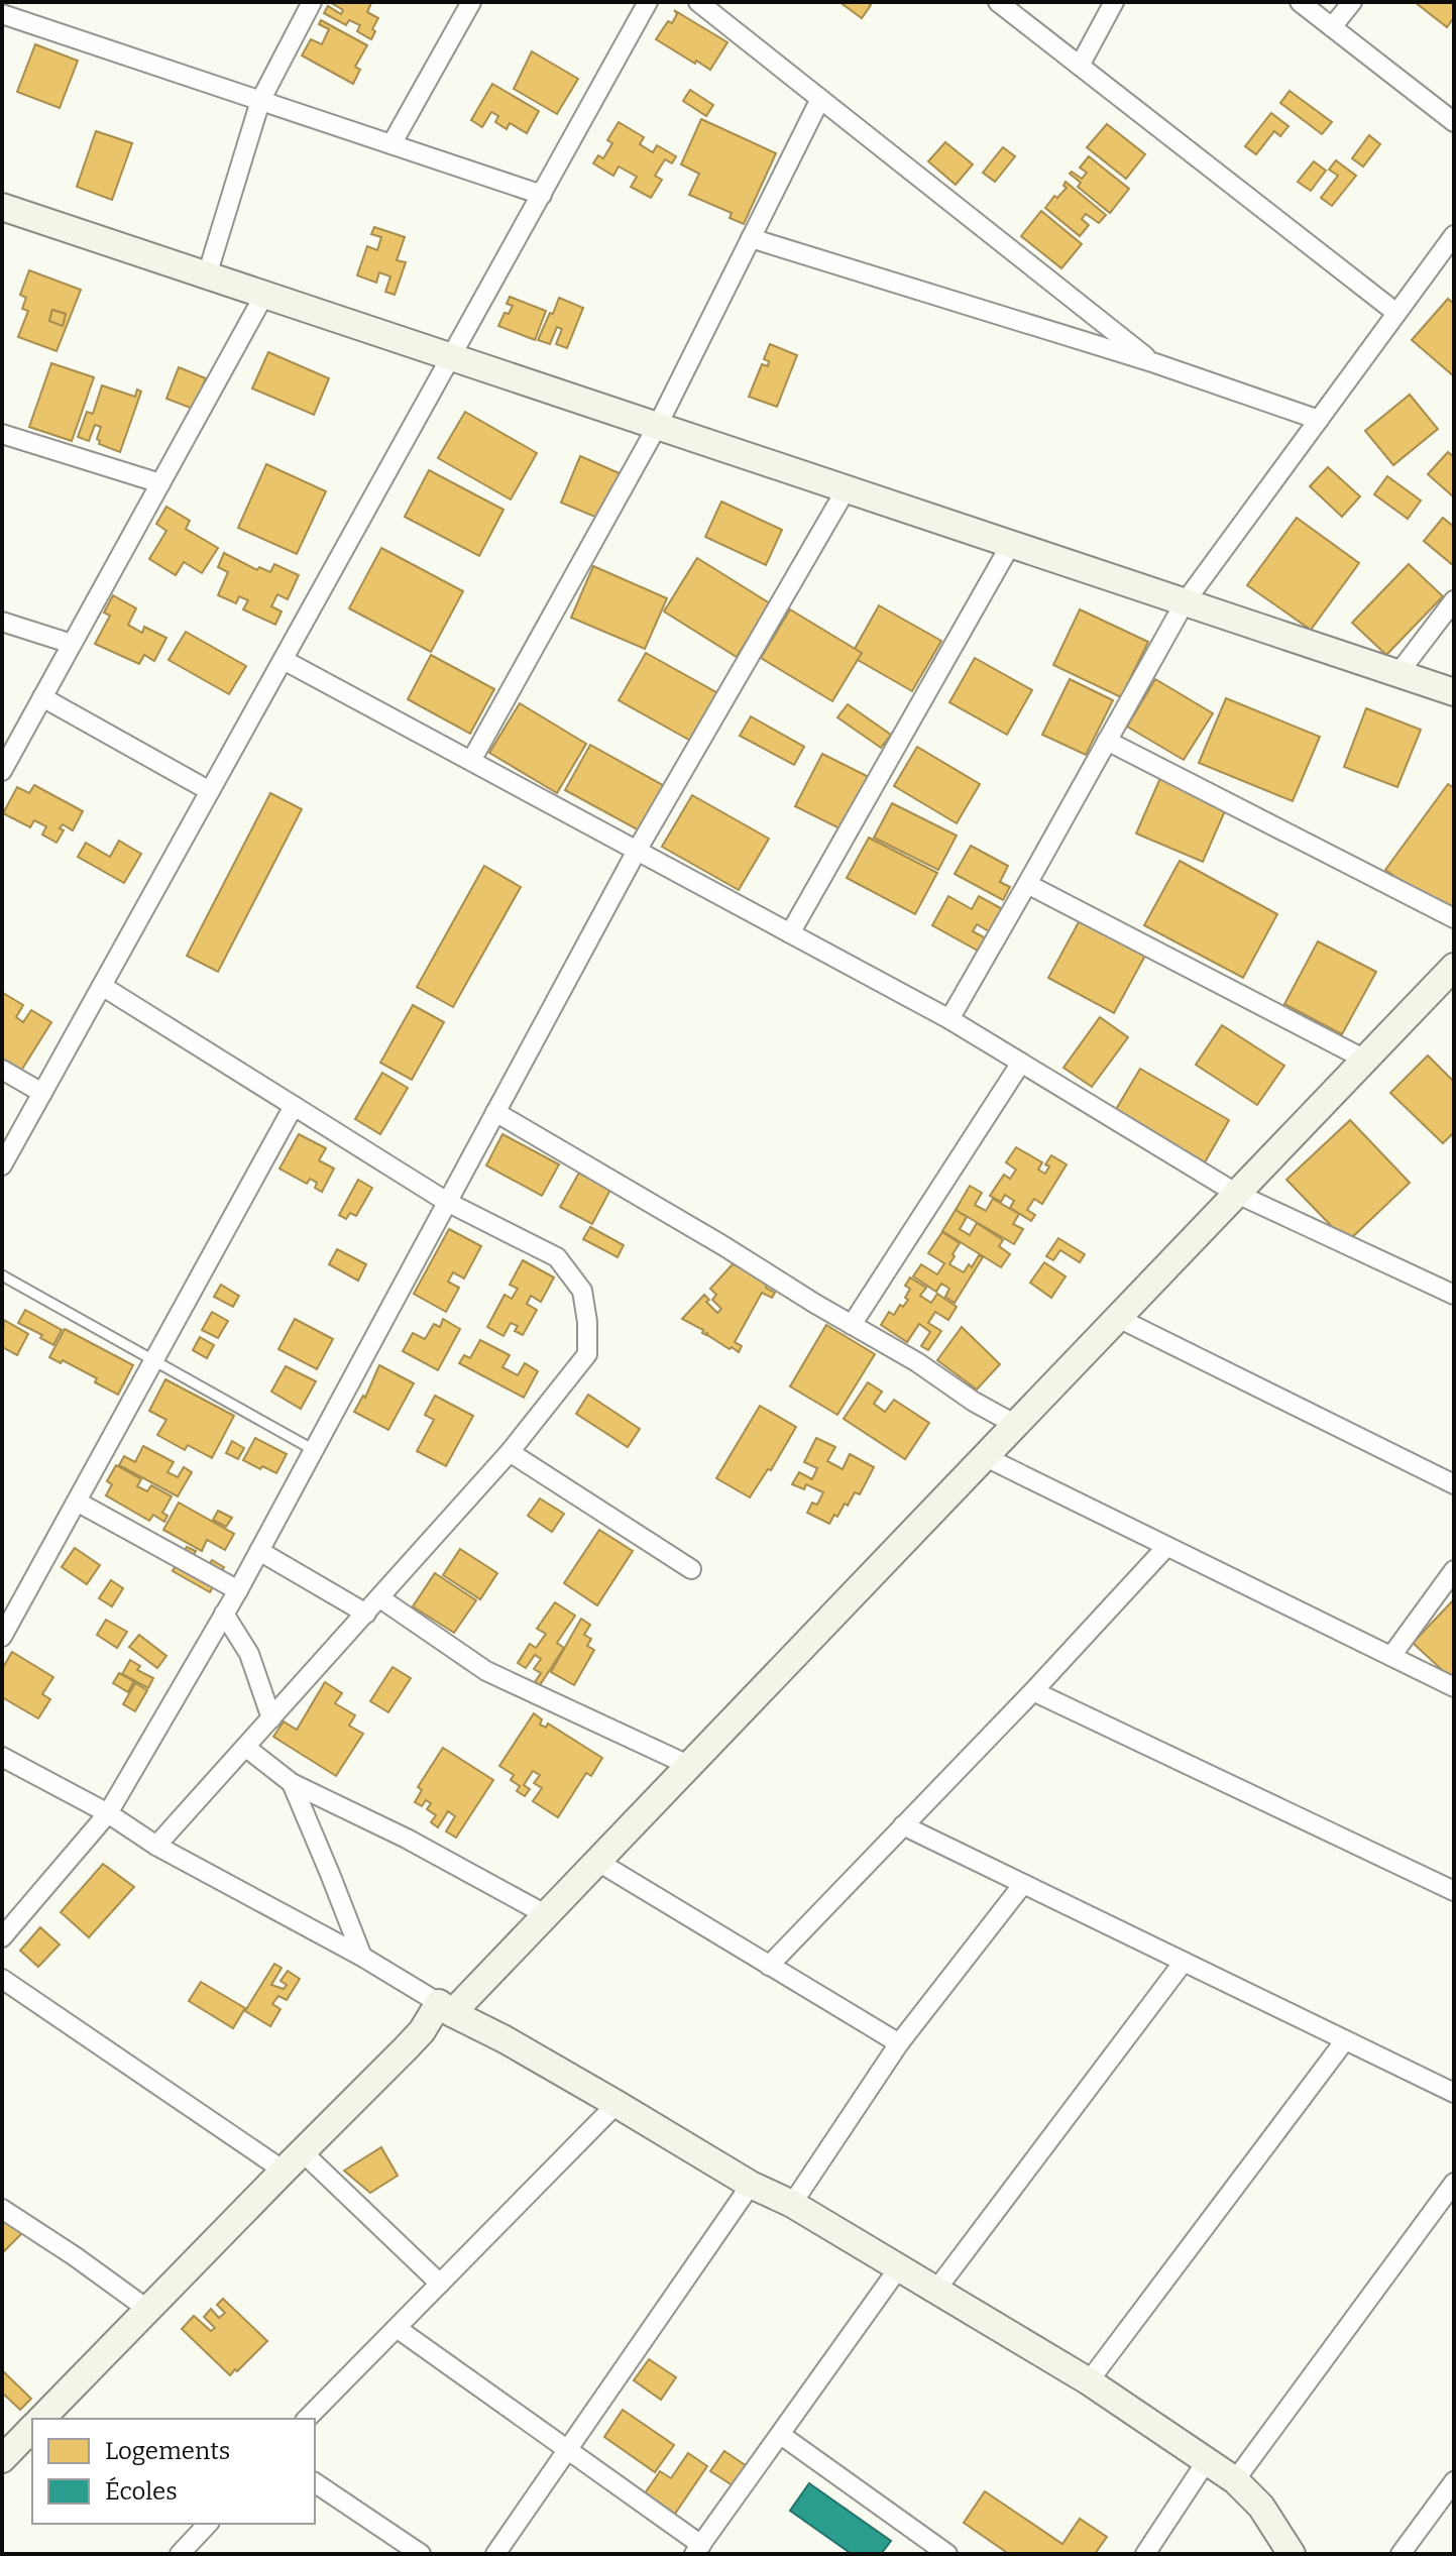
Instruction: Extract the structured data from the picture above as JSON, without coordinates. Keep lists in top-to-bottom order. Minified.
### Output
{"legend":["Logements","Écoles"]}
